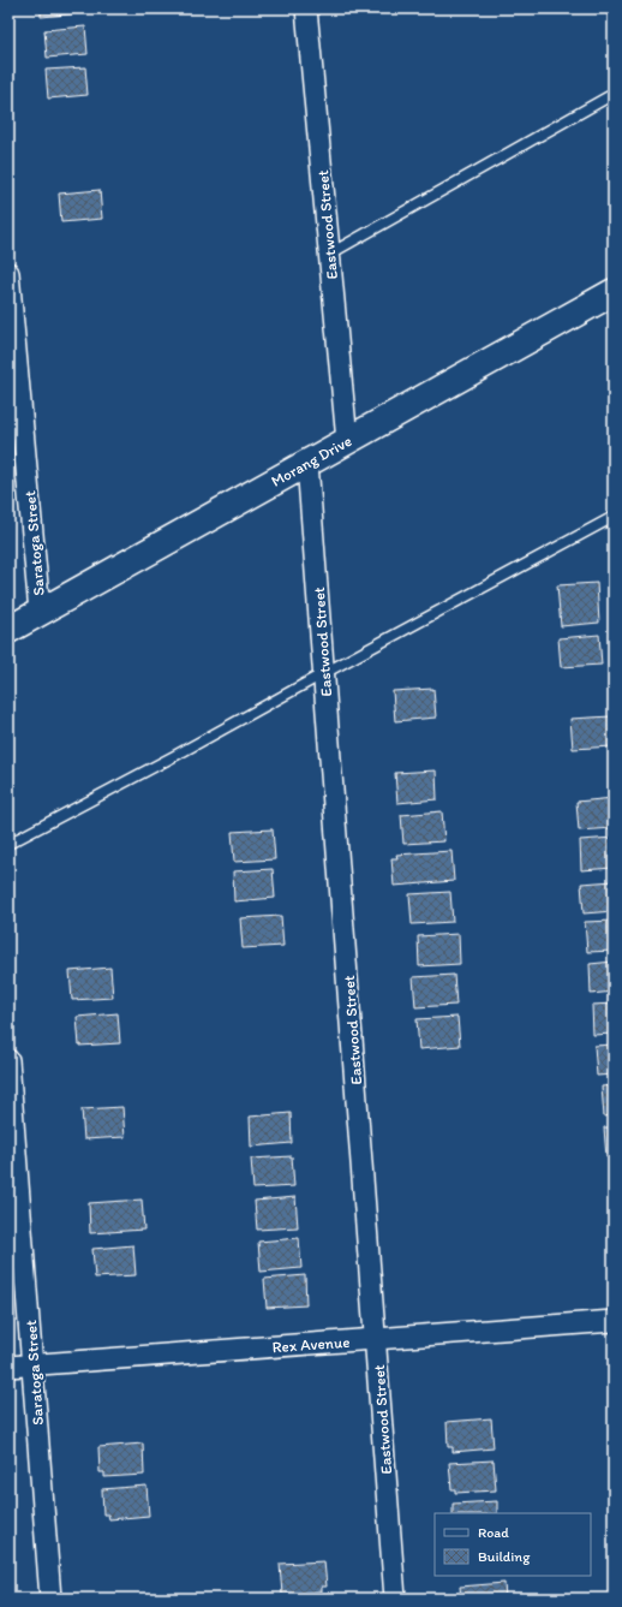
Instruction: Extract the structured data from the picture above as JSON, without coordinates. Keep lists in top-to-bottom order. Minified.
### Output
{"streets":{"street":["Eastwood Street","Morang Drive","Saratoga Street","Rex Avenue"]},"crossings":[["Eastwood Street","Morang Drive"],["Eastwood Street","Rex Avenue"],["Morang Drive","Saratoga Street"],["Saratoga Street","Rex Avenue"]],"legend":["Road","Building"]}
